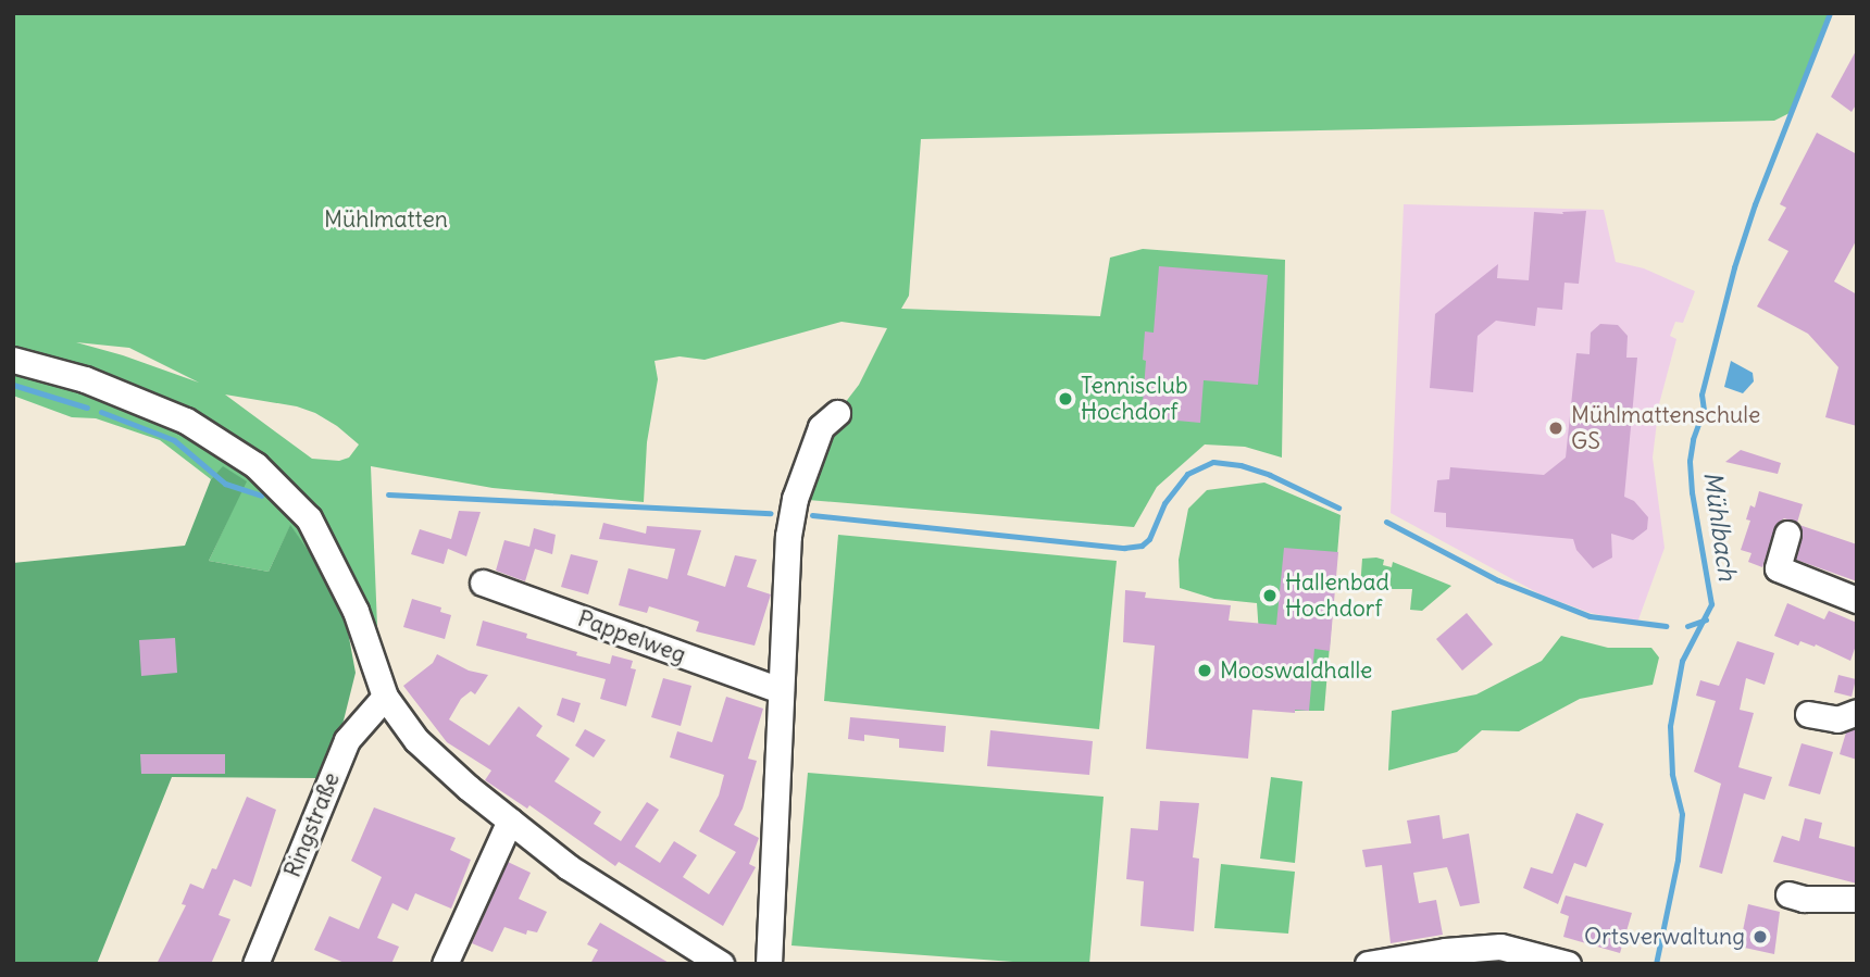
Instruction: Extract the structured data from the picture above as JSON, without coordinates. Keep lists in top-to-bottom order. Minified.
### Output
{"streets":{"street":["Pappelweg","Ringstraße"]},"water":["Mühlbach"],"parks":["Mühlmatten"],"places":["Tennisclub Hochdorf","Mühlmattenschule GS","Hallenbad Hochdorf","Mooswaldhalle","Ortsverwaltung"]}
